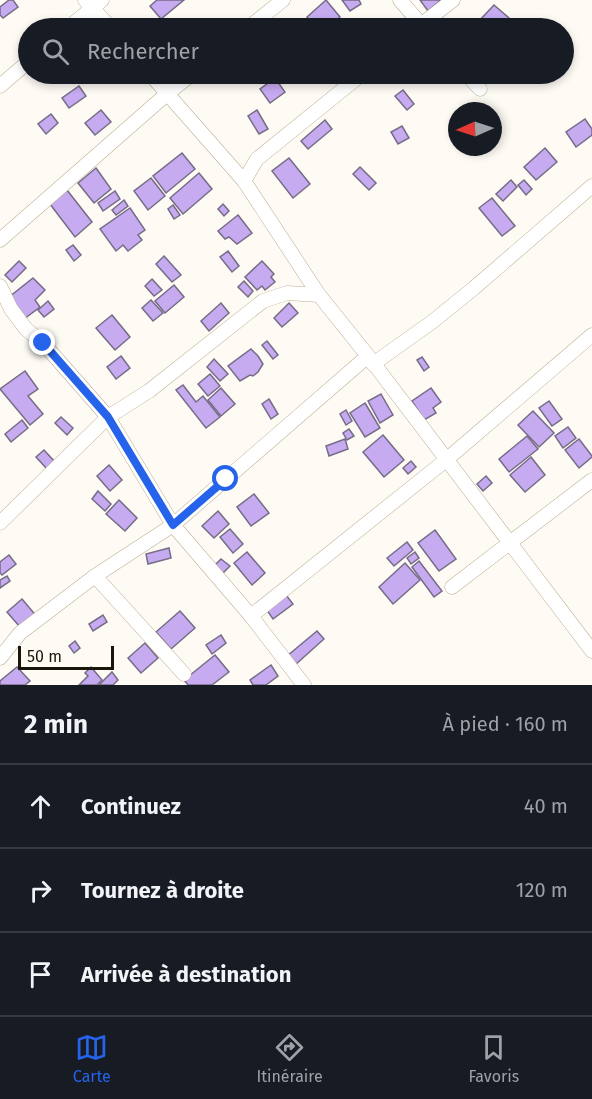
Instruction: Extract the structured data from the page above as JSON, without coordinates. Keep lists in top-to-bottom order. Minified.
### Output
{"scale_bar":"50 m","north":"left","page":{"search":"Rechercher","scale":"50 m","heading":["2 min","À pied · 160 m"],"list":[["Continuez","40 m"],["Tournez à droite","120 m"],"Arrivée à destination"],"nav":["Carte","Itinéraire","Favoris"]}}
